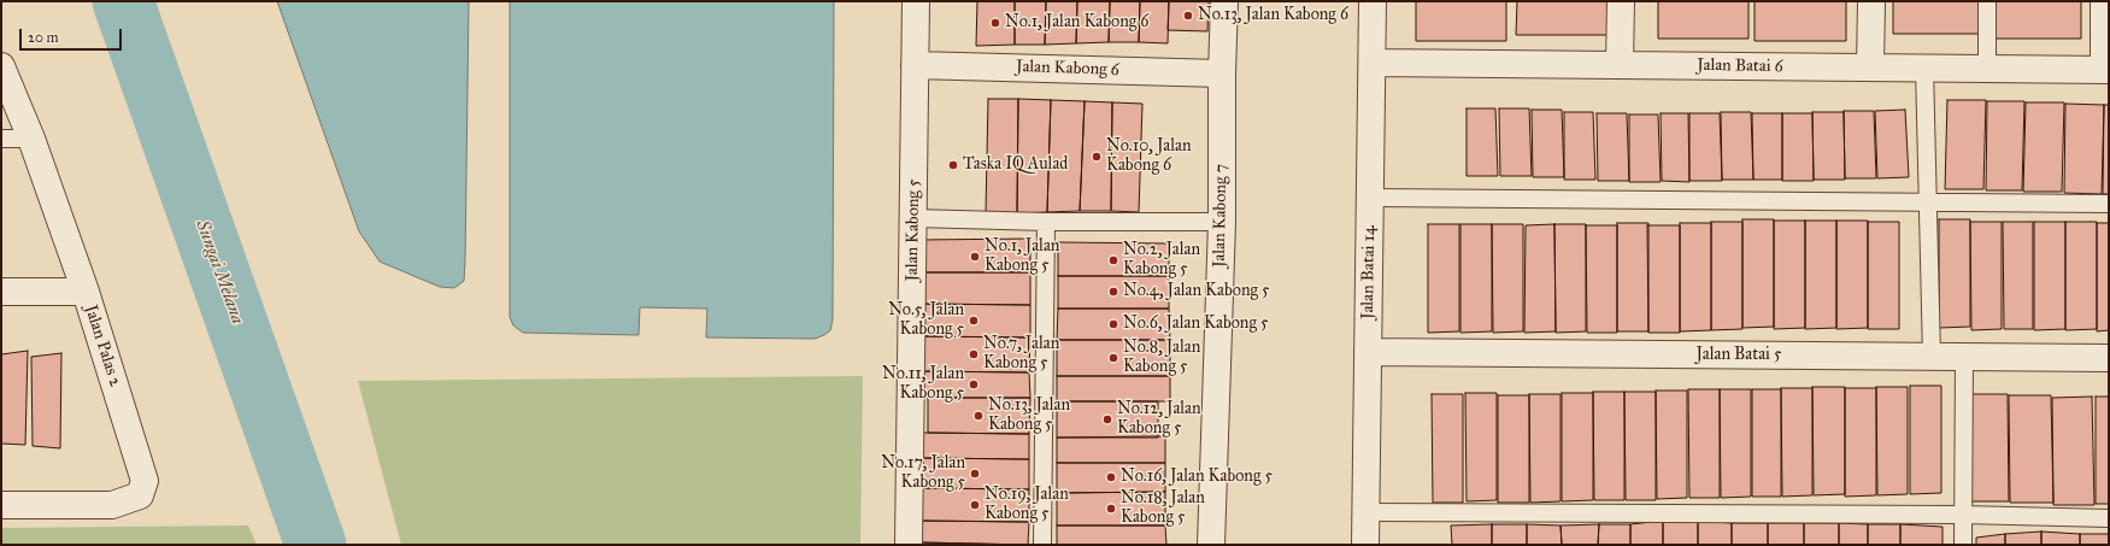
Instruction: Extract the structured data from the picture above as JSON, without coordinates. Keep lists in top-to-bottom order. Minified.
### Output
{"streets":{"street":["Jalan Batai 6","Jalan Kabong 6","Jalan Kabong 7","Jalan Kabong 5","Jalan Batai 14","Jalan Palas 2","Jalan Batai 5"]},"crossings":[["Jalan Batai 6","Jalan Batai 14"],["Jalan Kabong 6","Jalan Kabong 7"],["Jalan Kabong 6","Jalan Kabong 5"],["Jalan Batai 14","Jalan Batai 5"]],"water":["Sungai Melana"],"places":["No.13, Jalan Kabong 6","No.1, Jalan Kabong 6","No.10, Jalan Kabong 6","Taska IQ Aulad","No.1, Jalan Kabong 5","No.2, Jalan Kabong 5","No.4, Jalan Kabong 5","No.5, Jalan Kabong 5","No.6, Jalan Kabong 5","No.7, Jalan Kabong 5","No.8, Jalan Kabong 5","No.11, Jalan Kabong 5","No.13, Jalan Kabong 5","No.12, Jalan Kabong 5","No.17, Jalan Kabong 5","No.16, Jalan Kabong 5","No.19, Jalan Kabong 5","No.18, Jalan Kabong 5"],"scale_bar":"20 m"}
